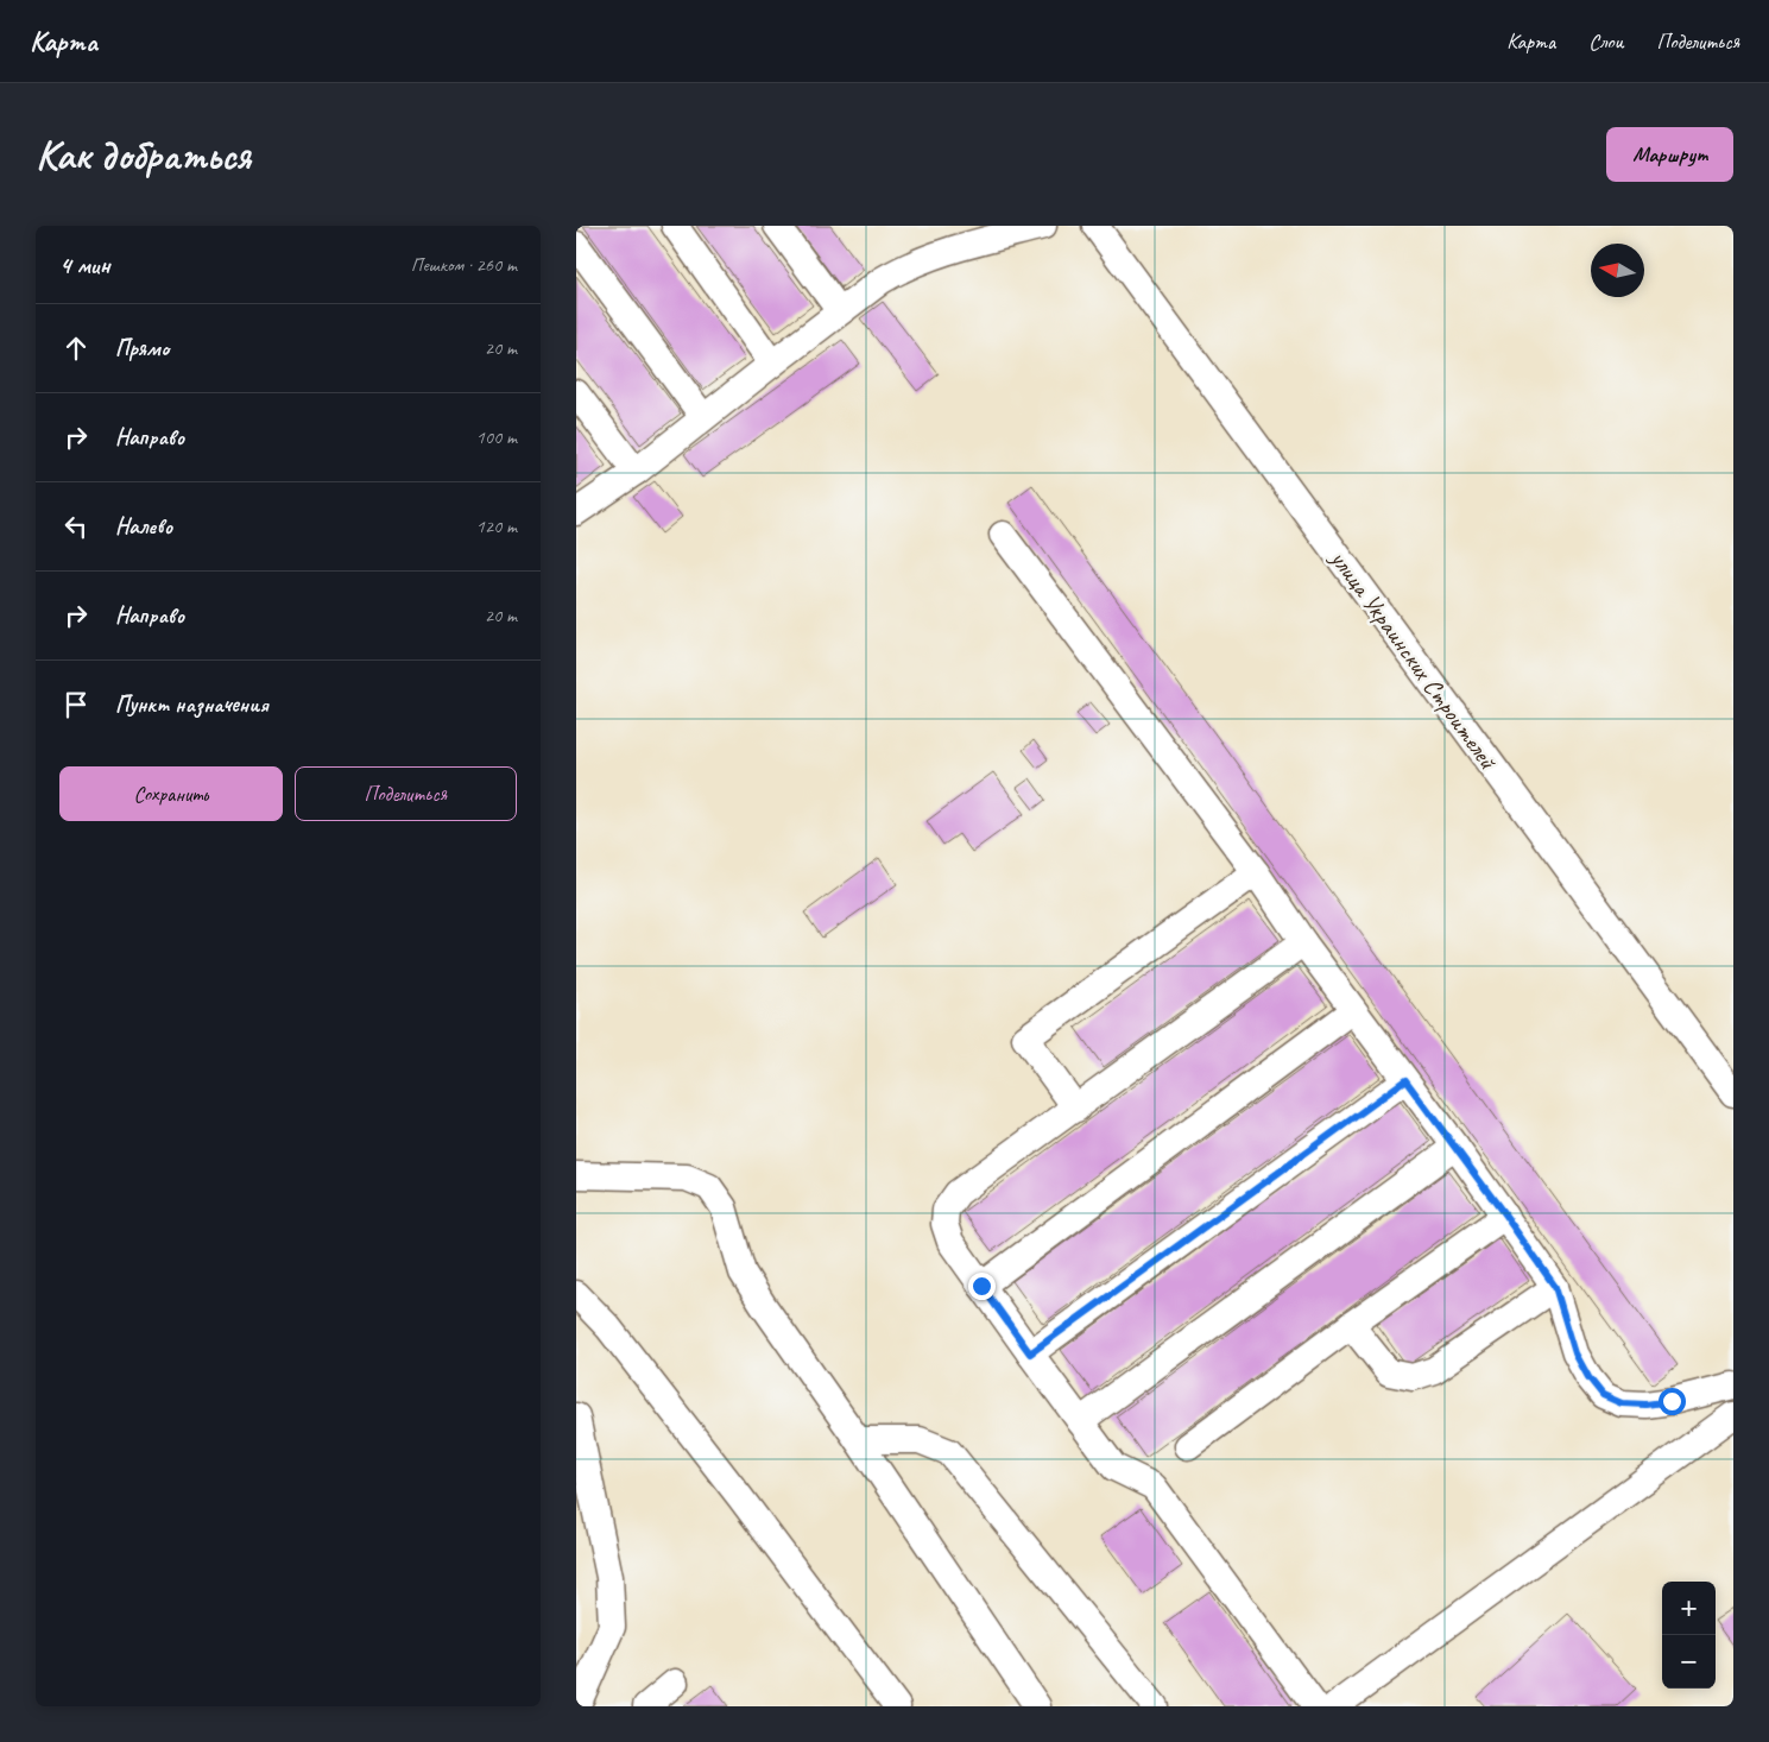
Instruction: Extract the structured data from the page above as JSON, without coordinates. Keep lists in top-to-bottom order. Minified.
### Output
{"streets":{"street":["улица Украинских Строителей"]},"north":"left","page":{"header":"Карта","nav":["Карта","Слои","Поделиться"],"buttons":["Маршрут",["Сохранить","Поделиться"]],"title":"Как добраться","heading":["4 мин","Пешком · 260 m"],"list":[["Прямо","20 m"],["Направо","100 m"],["Налево","120 m"],["Направо","20 m"],"Пункт назначения"],"map_buttons":["+","−"]}}
